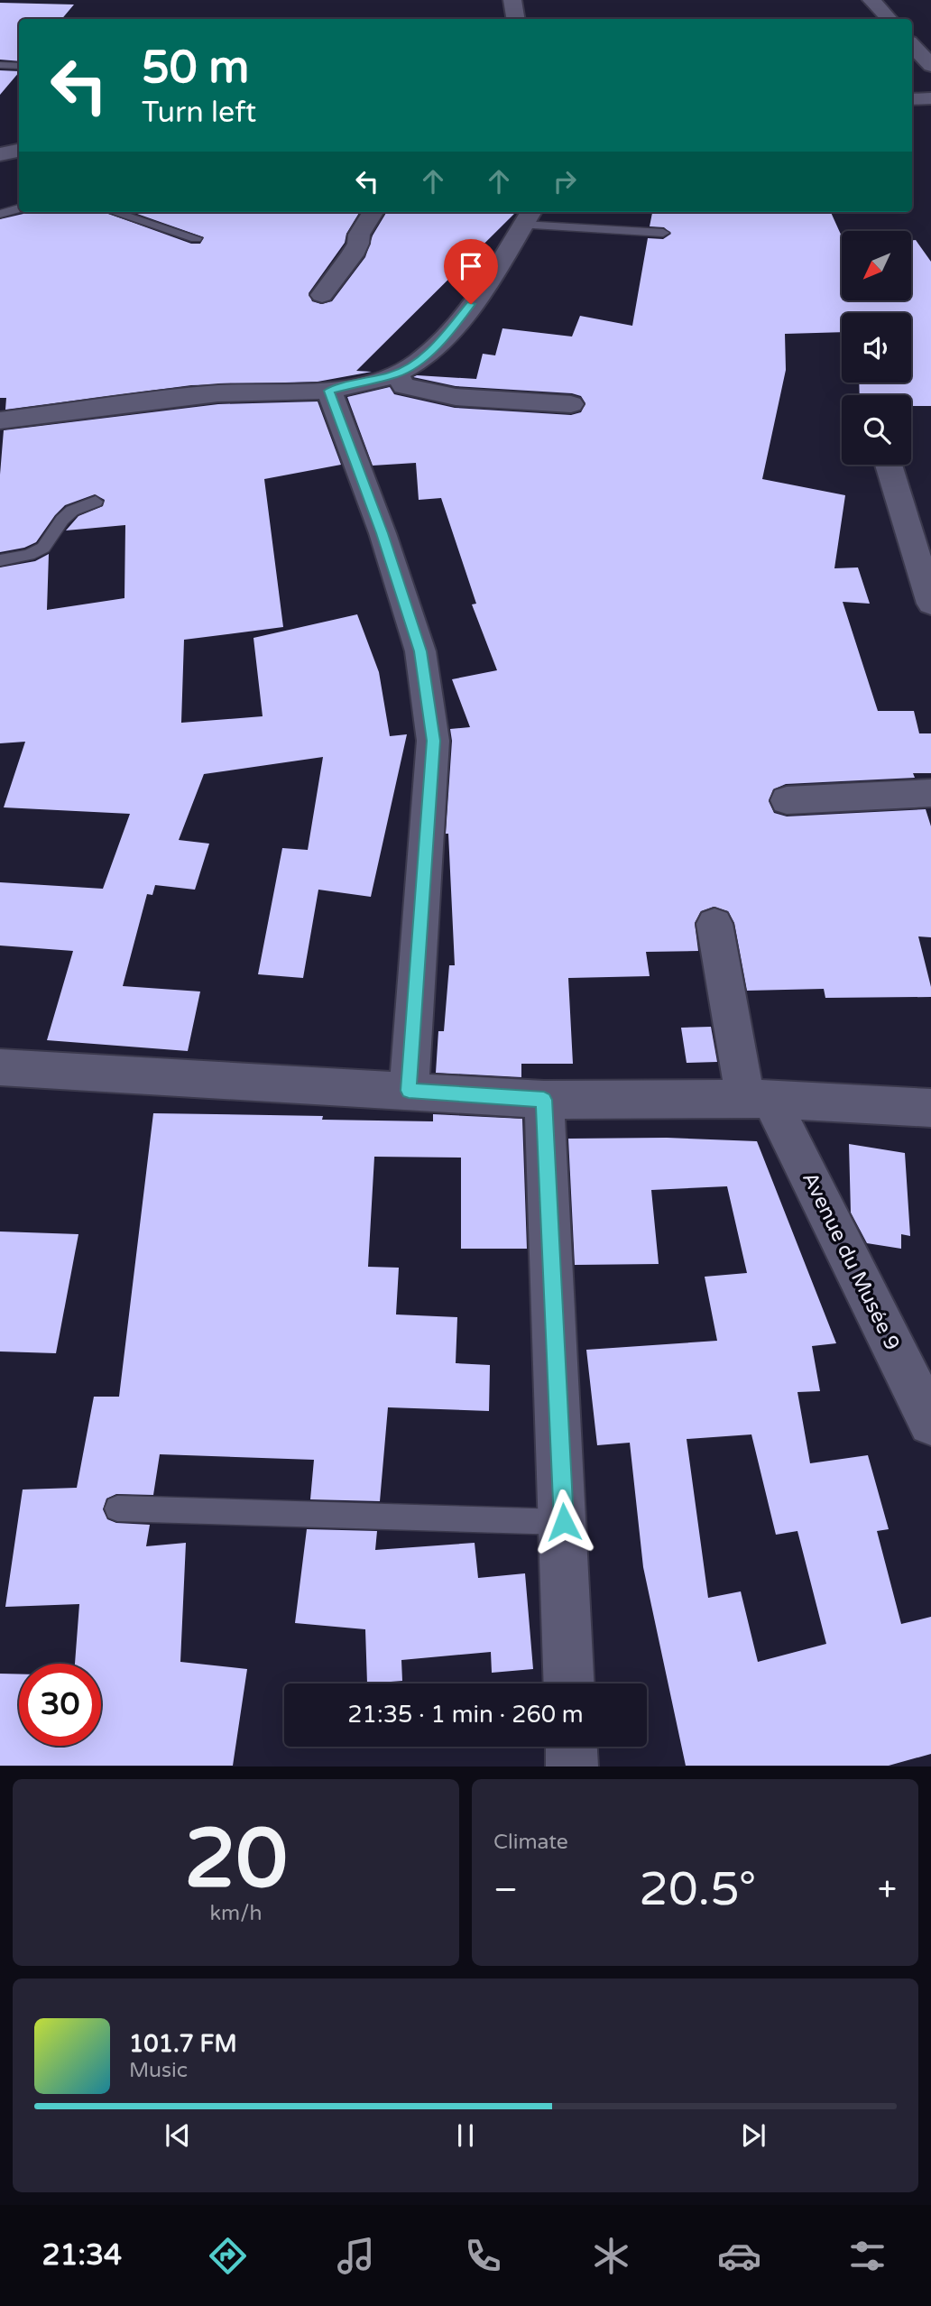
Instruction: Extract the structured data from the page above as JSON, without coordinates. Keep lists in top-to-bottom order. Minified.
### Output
{"streets":{"street":["Avenue du Musée 9"]},"north":"bottom left","page":{"turn":["50 m","Turn left"],"limit":"30","trip":"21:35 · 1 min · 260 m","tile":[["20","km/h"],"Climate"],"heat":["−","20.5°","+"],"song":["101.7 FM","Music"],"tabs":"21:34"}}
